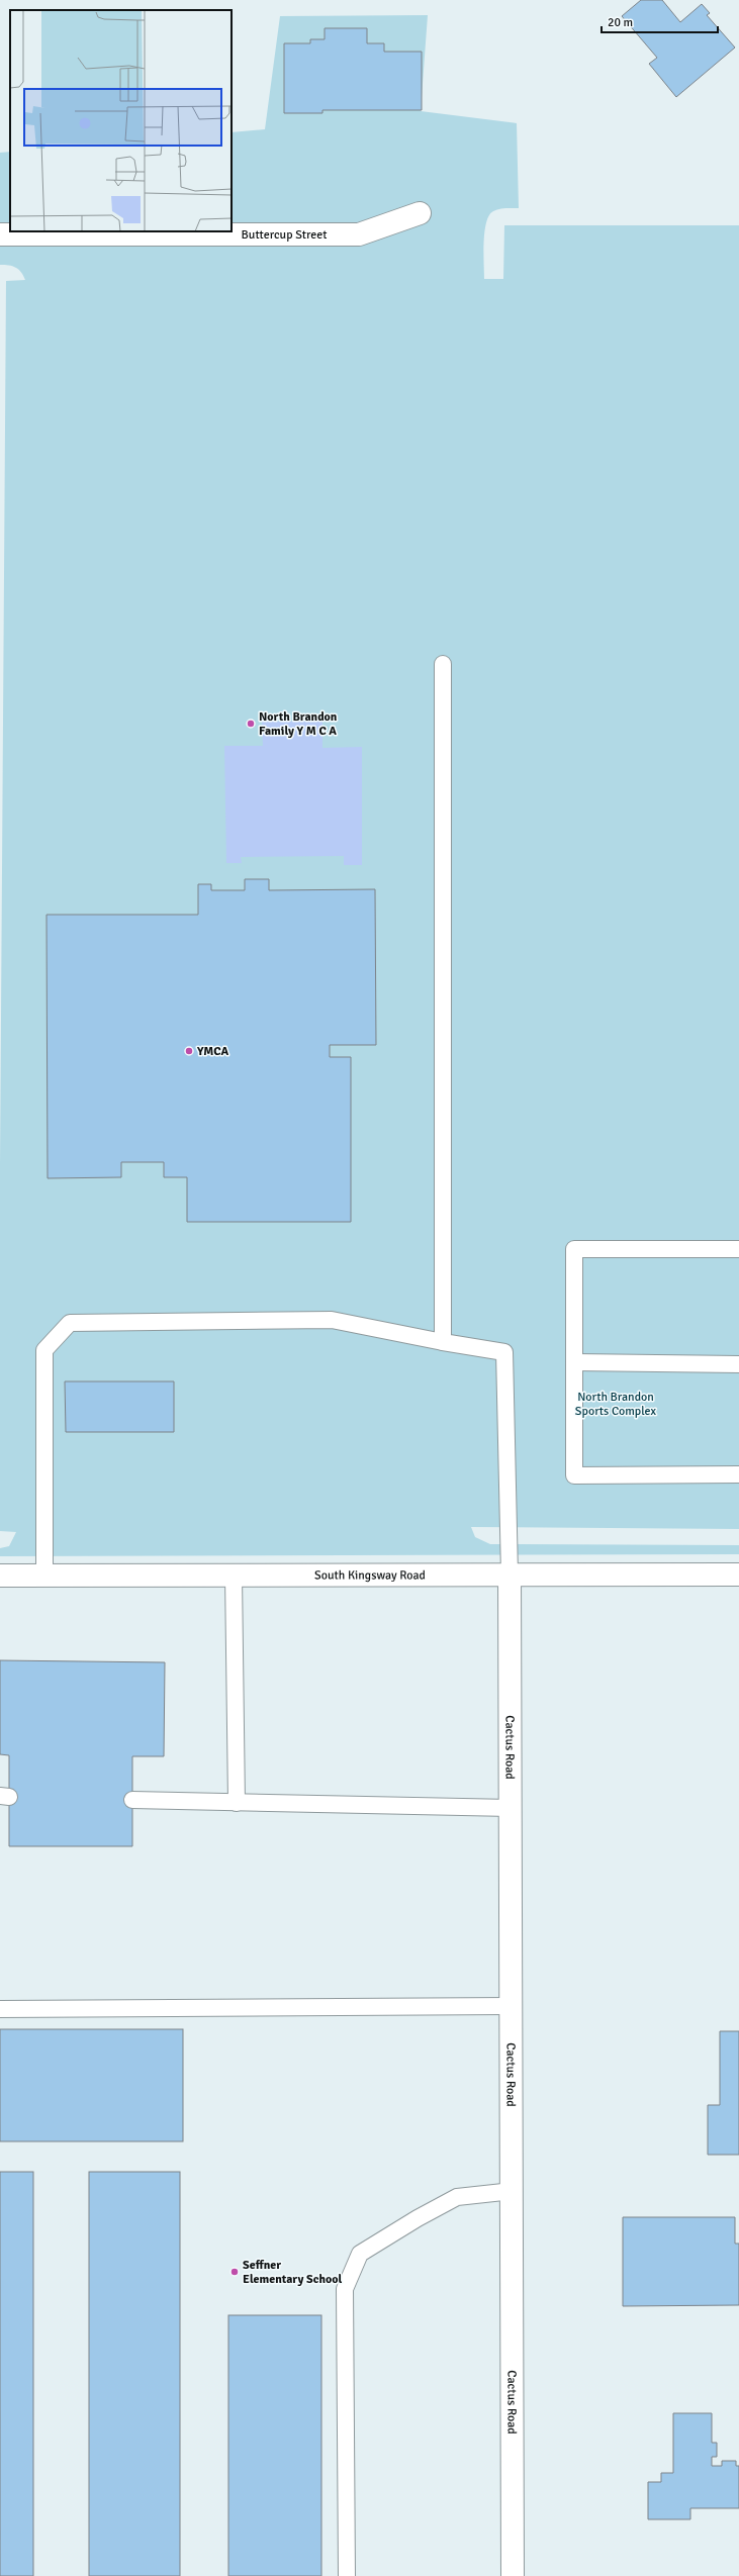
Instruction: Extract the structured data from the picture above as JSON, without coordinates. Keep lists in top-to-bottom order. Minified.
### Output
{"streets":{"street":["Buttercup Street","South Kingsway Road","Cactus Road"]},"crossings":[["South Kingsway Road","Cactus Road"]],"parks":["North Brandon Sports Complex"],"places":["North Brandon Family Y M C A","YMCA","Seffner Elementary School"],"scale_bar":"20 m"}
